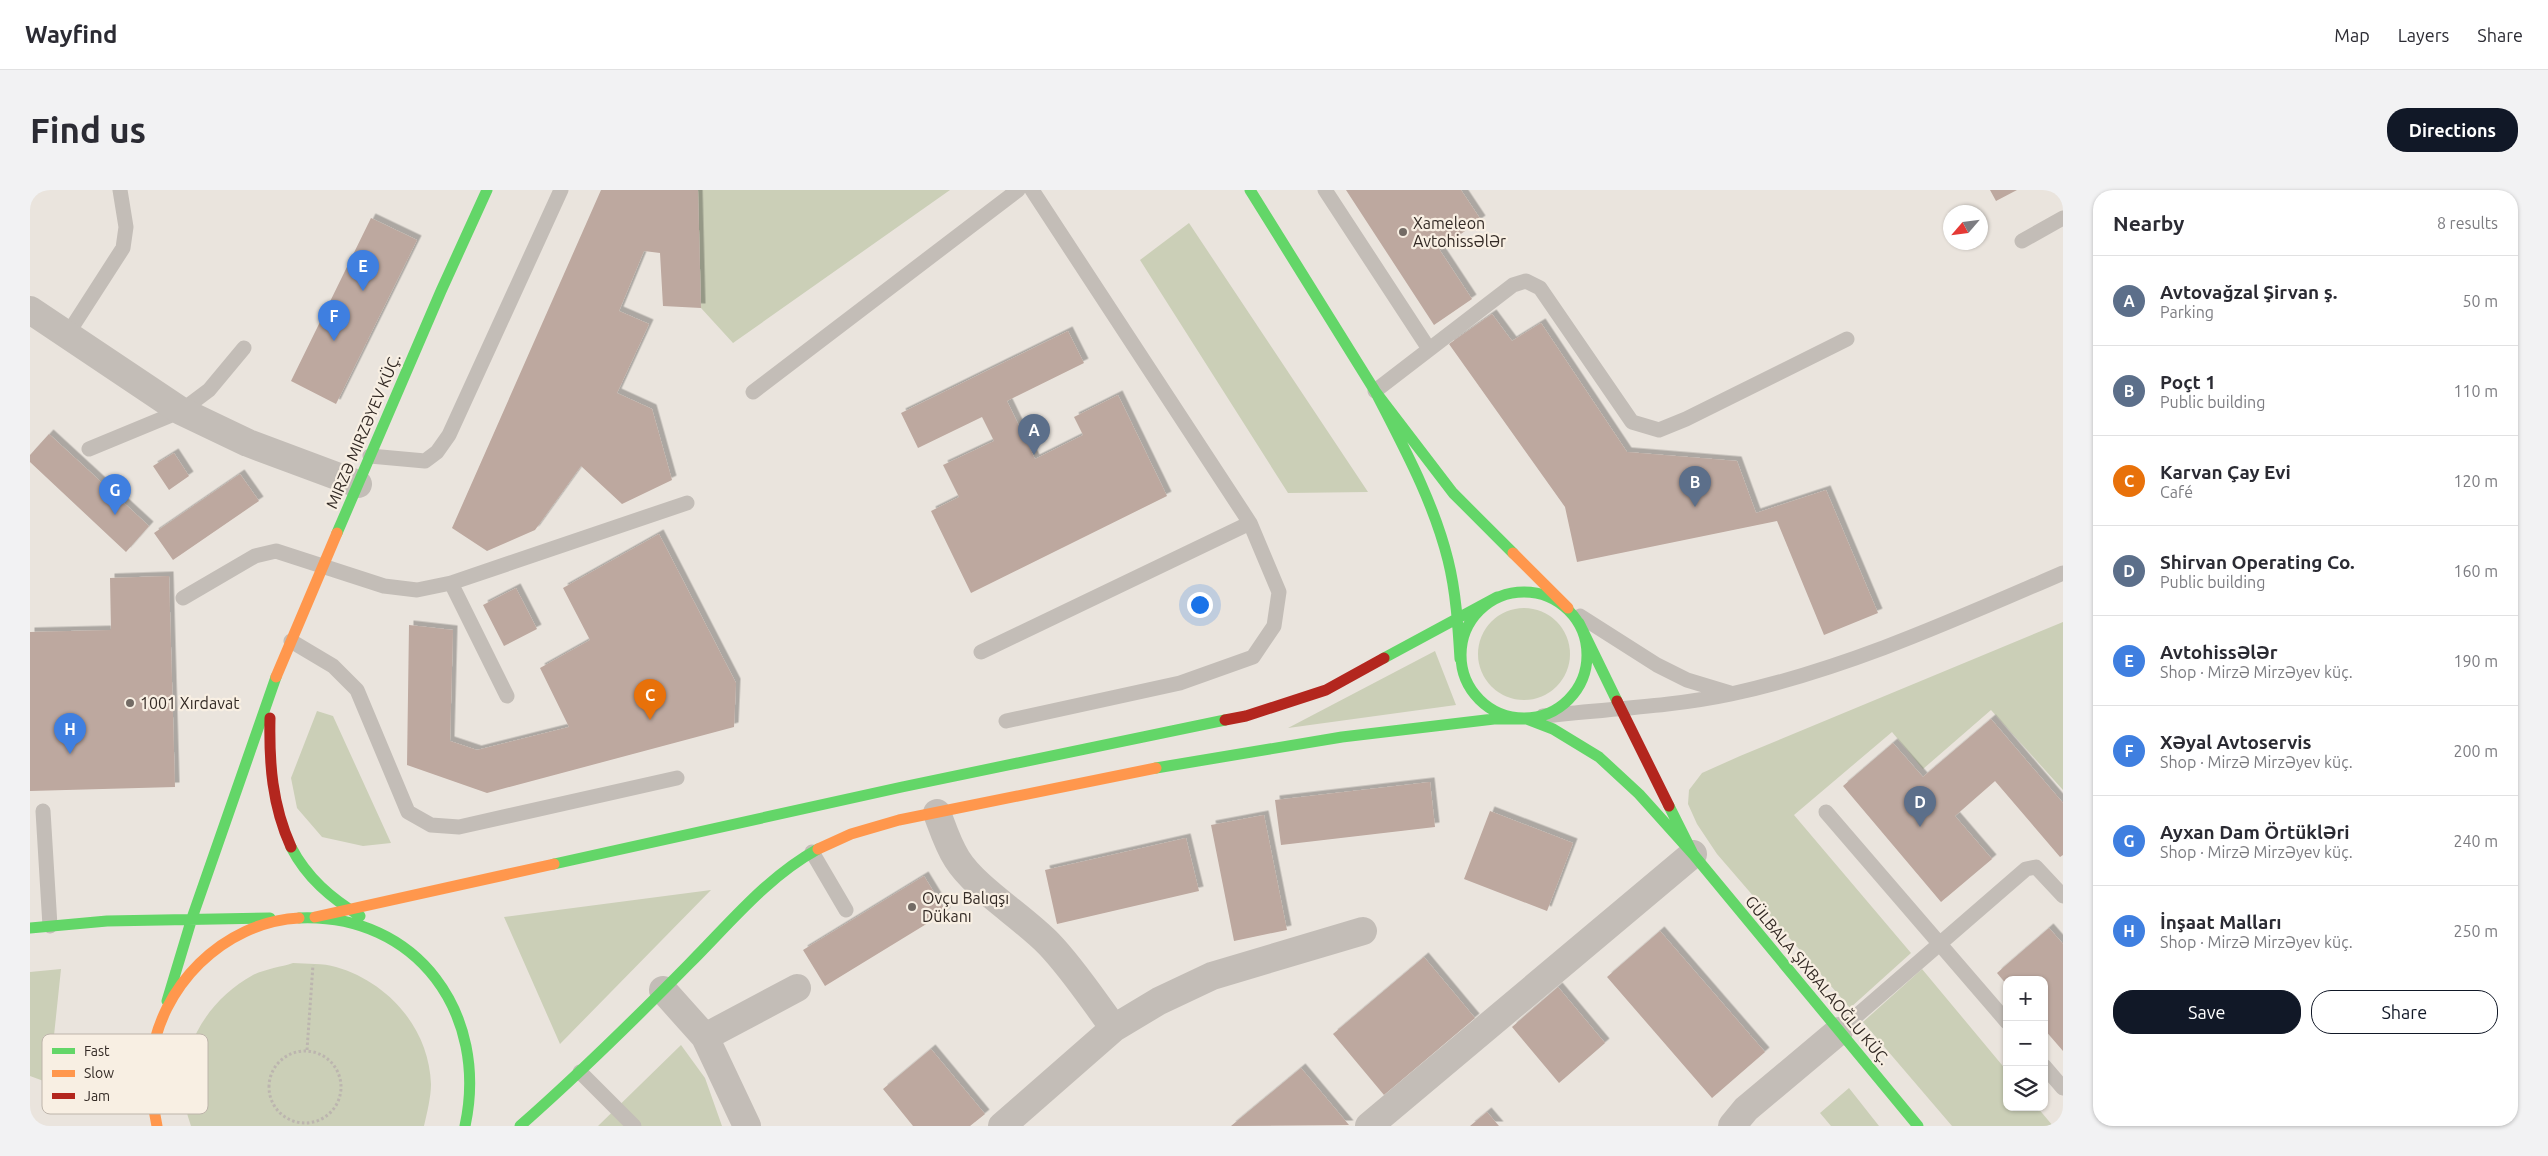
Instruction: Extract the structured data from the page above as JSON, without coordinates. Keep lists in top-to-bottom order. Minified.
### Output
{"streets":{"main road":["MIRZƏ MIRZƏYEV KÜÇ."]},"places":["Xameleon Avtohissələr","1001 Xırdavat","Ovçu Balıqşı Dükanı"],"legend":["Fast","Slow","Jam"],"north":"bottom left","page":{"header":"Wayfind","nav":["Map","Layers","Share"],"buttons":["Directions",["Save","Share"]],"title":"Find us","heading":["Nearby","8 results"],"pins":["E","F","A","B","G","C","H","D"],"list":[{"mark":"A","name":"Avtovağzal Şirvan ş.","note":"Parking","value":"50 m"},{"mark":"B","name":"Poçt 1","note":"Public building","value":"110 m"},{"mark":"C","name":"Karvan Çay Evi","note":"Café","value":"120 m"},{"mark":"D","name":"Shirvan Operating Co.","note":"Public building","value":"160 m"},{"mark":"E","name":"Avtohissələr","note":"Shop · Mirzə Mirzəyev küç.","value":"190 m"},{"mark":"F","name":"Xəyal Avtoservis","note":"Shop · Mirzə Mirzəyev küç.","value":"200 m"},{"mark":"G","name":"Ayxan Dam Örtükləri","note":"Shop · Mirzə Mirzəyev küç.","value":"240 m"},{"mark":"H","name":"İnşaat Malları","note":"Shop · Mirzə Mirzəyev küç.","value":"250 m"}],"map_buttons":["+","−"]}}
